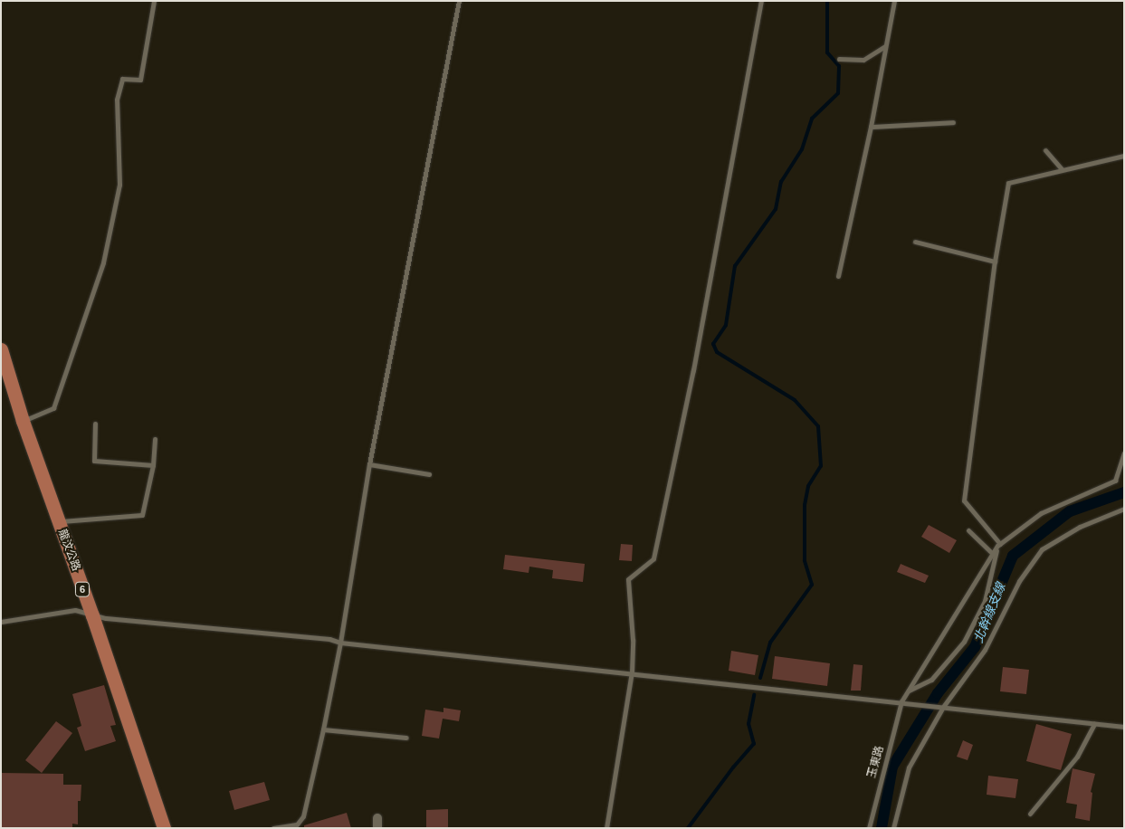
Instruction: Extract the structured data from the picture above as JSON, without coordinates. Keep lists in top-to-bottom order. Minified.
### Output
{"streets":{"main road":["龍汶公路","6"],"lane":["玉東路"]},"water":["北幹線支線"]}
